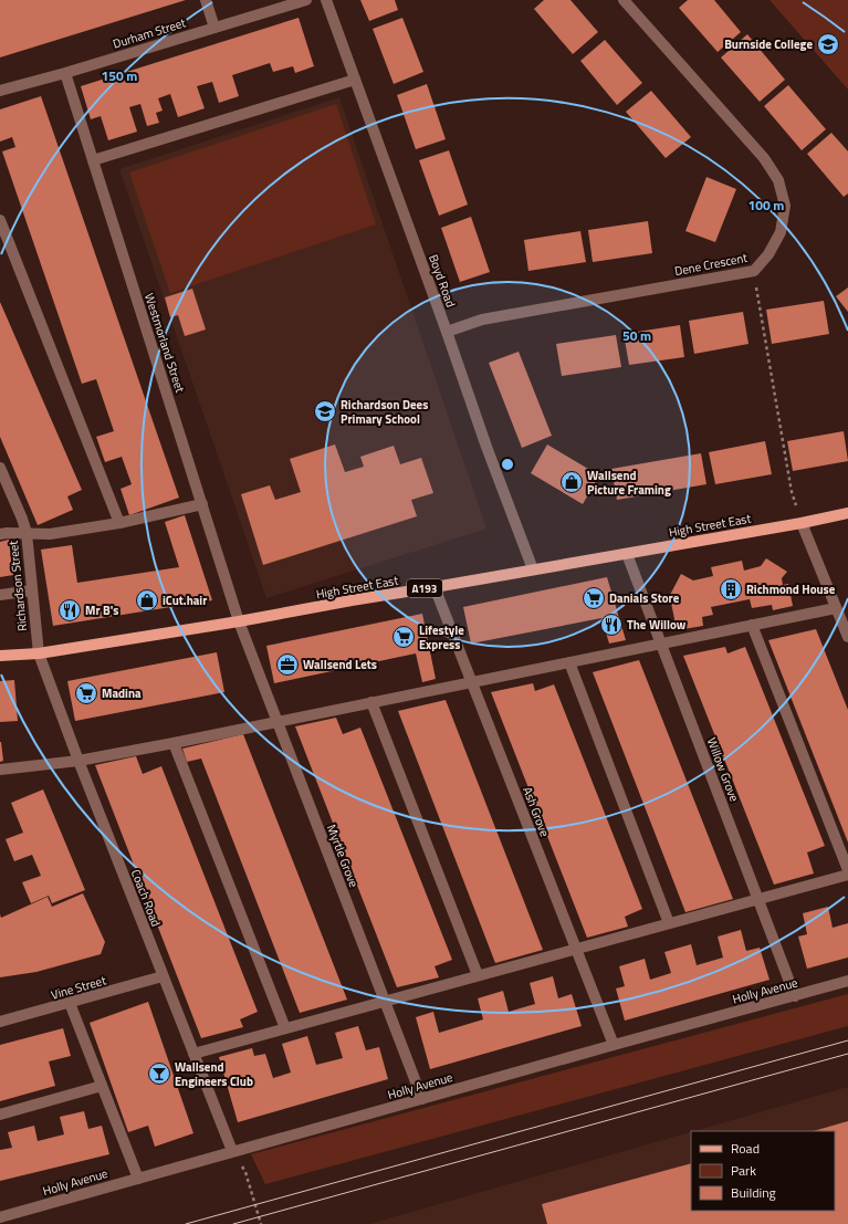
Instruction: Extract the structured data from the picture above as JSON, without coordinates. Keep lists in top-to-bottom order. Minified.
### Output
{"streets":{"main road":["High Street East","A193"],"street":["Durham Street","Dene Crescent","Boyd Road","Westmorland Street","Richardson Street","Willow Grove","Ash Grove","Myrtle Grove","Coach Road","Vine Street","Holly Avenue"]},"crossings":[["Durham Street","Westmorland Street"],["Dene Crescent","Boyd Road"],["Boyd Road","High Street East"],["Westmorland Street","High Street East"],["Westmorland Street","Myrtle Grove"],["High Street East","Richardson Street"],["High Street East","Willow Grove"],["High Street East","Ash Grove"],["High Street East","Myrtle Grove"],["High Street East","Coach Road"],["Richardson Street","Coach Road"],["Willow Grove","Holly Avenue"],["Ash Grove","Holly Avenue"],["Myrtle Grove","Holly Avenue"],["Coach Road","Vine Street"],["Coach Road","Holly Avenue"]],"places":{"school or university":["Burnside College","Richardson Dees Primary School"],"shop":["Wallsend Picture Framing","iCut.hair"],"building":["Richmond House"],"supermarket":["Danials Store","Lifestyle Express","Madina"],"restaurant":["Mr B's","The Willow"],"office":["Wallsend Lets"],"bar":["Wallsend Engineers Club"]},"legend":["Road","Park","Building"],"rings":["150 m","100 m","50 m"]}
